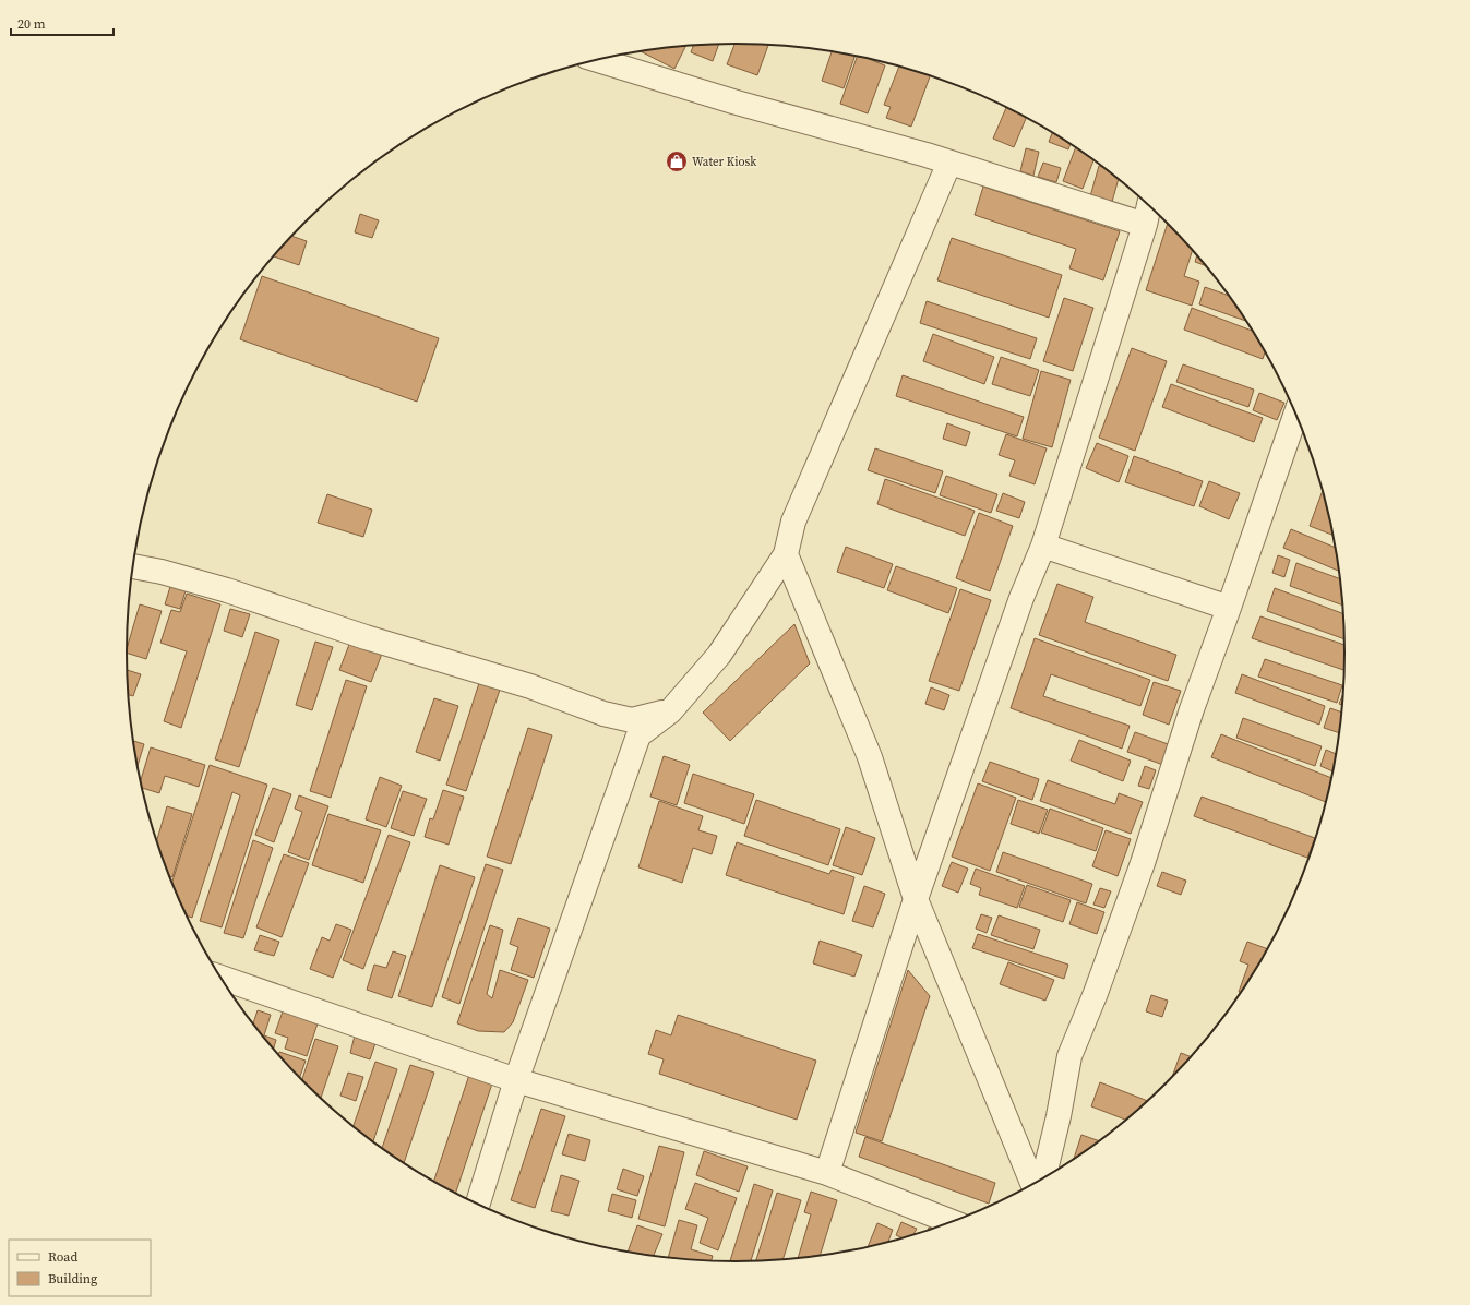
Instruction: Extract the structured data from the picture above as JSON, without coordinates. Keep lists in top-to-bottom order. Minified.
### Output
{"places":{"shop":["Water Kiosk"]},"legend":["Road","Building"],"scale_bar":"20 m"}
